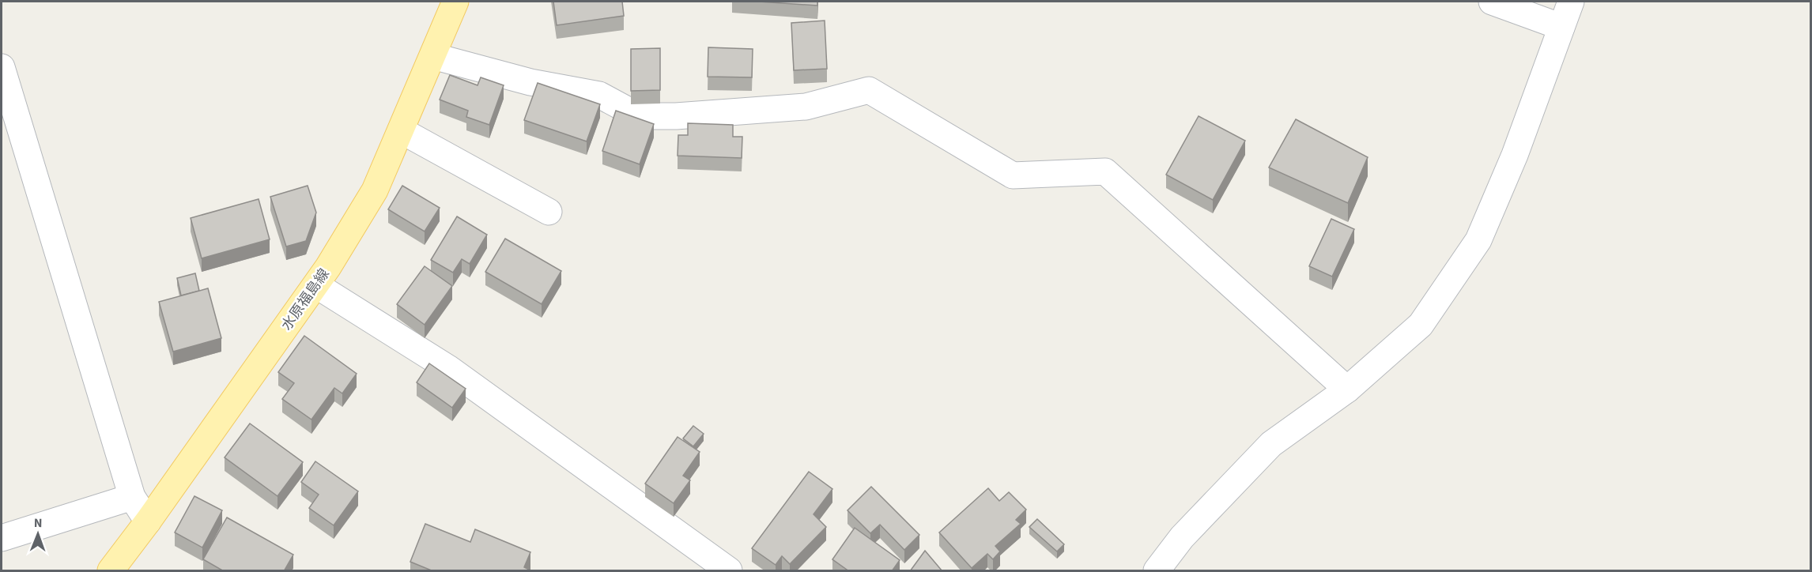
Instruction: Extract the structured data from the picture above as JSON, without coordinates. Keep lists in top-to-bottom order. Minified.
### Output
{"streets":{"main road":["水原福島線"]},"north":"top"}
